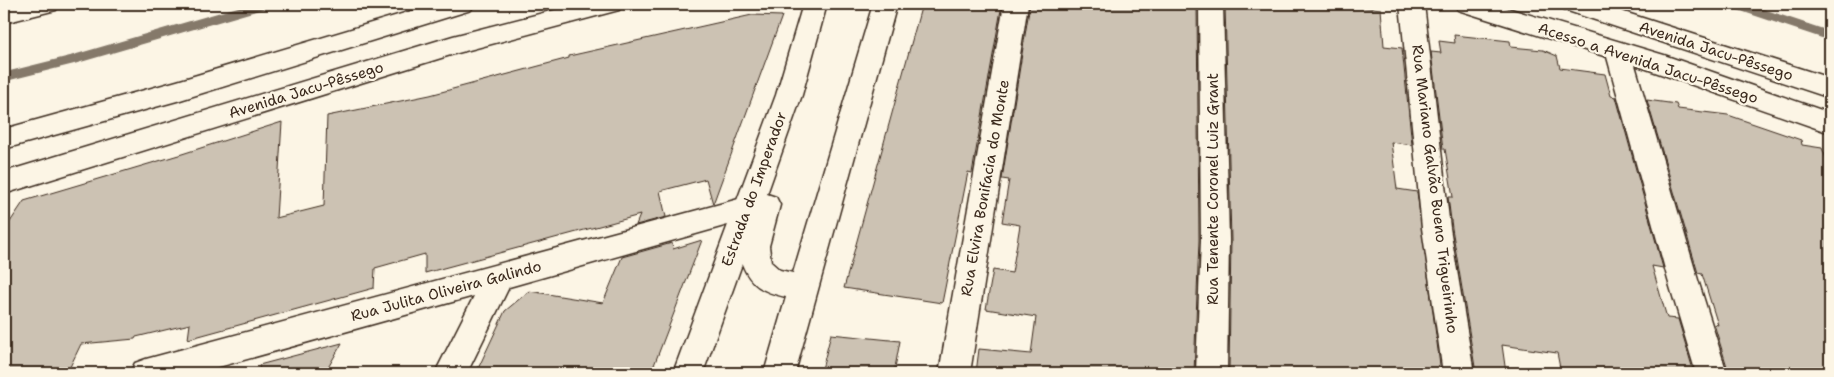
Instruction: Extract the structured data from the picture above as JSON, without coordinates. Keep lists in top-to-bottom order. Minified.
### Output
{"streets":{"main road":["Avenida Jacu-Pêssego","Acesso a Avenida Jacu-Pêssego","Rua Elvira Bonifacia do Monte","Estrada do Imperador","Rua Tenente Coronel Luiz Grant","Rua Mariano Galvão Bueno Trigueirinho","Rua Julita Oliveira Galindo"]},"crossings":[["Estrada do Imperador","Rua Julita Oliveira Galindo"]]}
